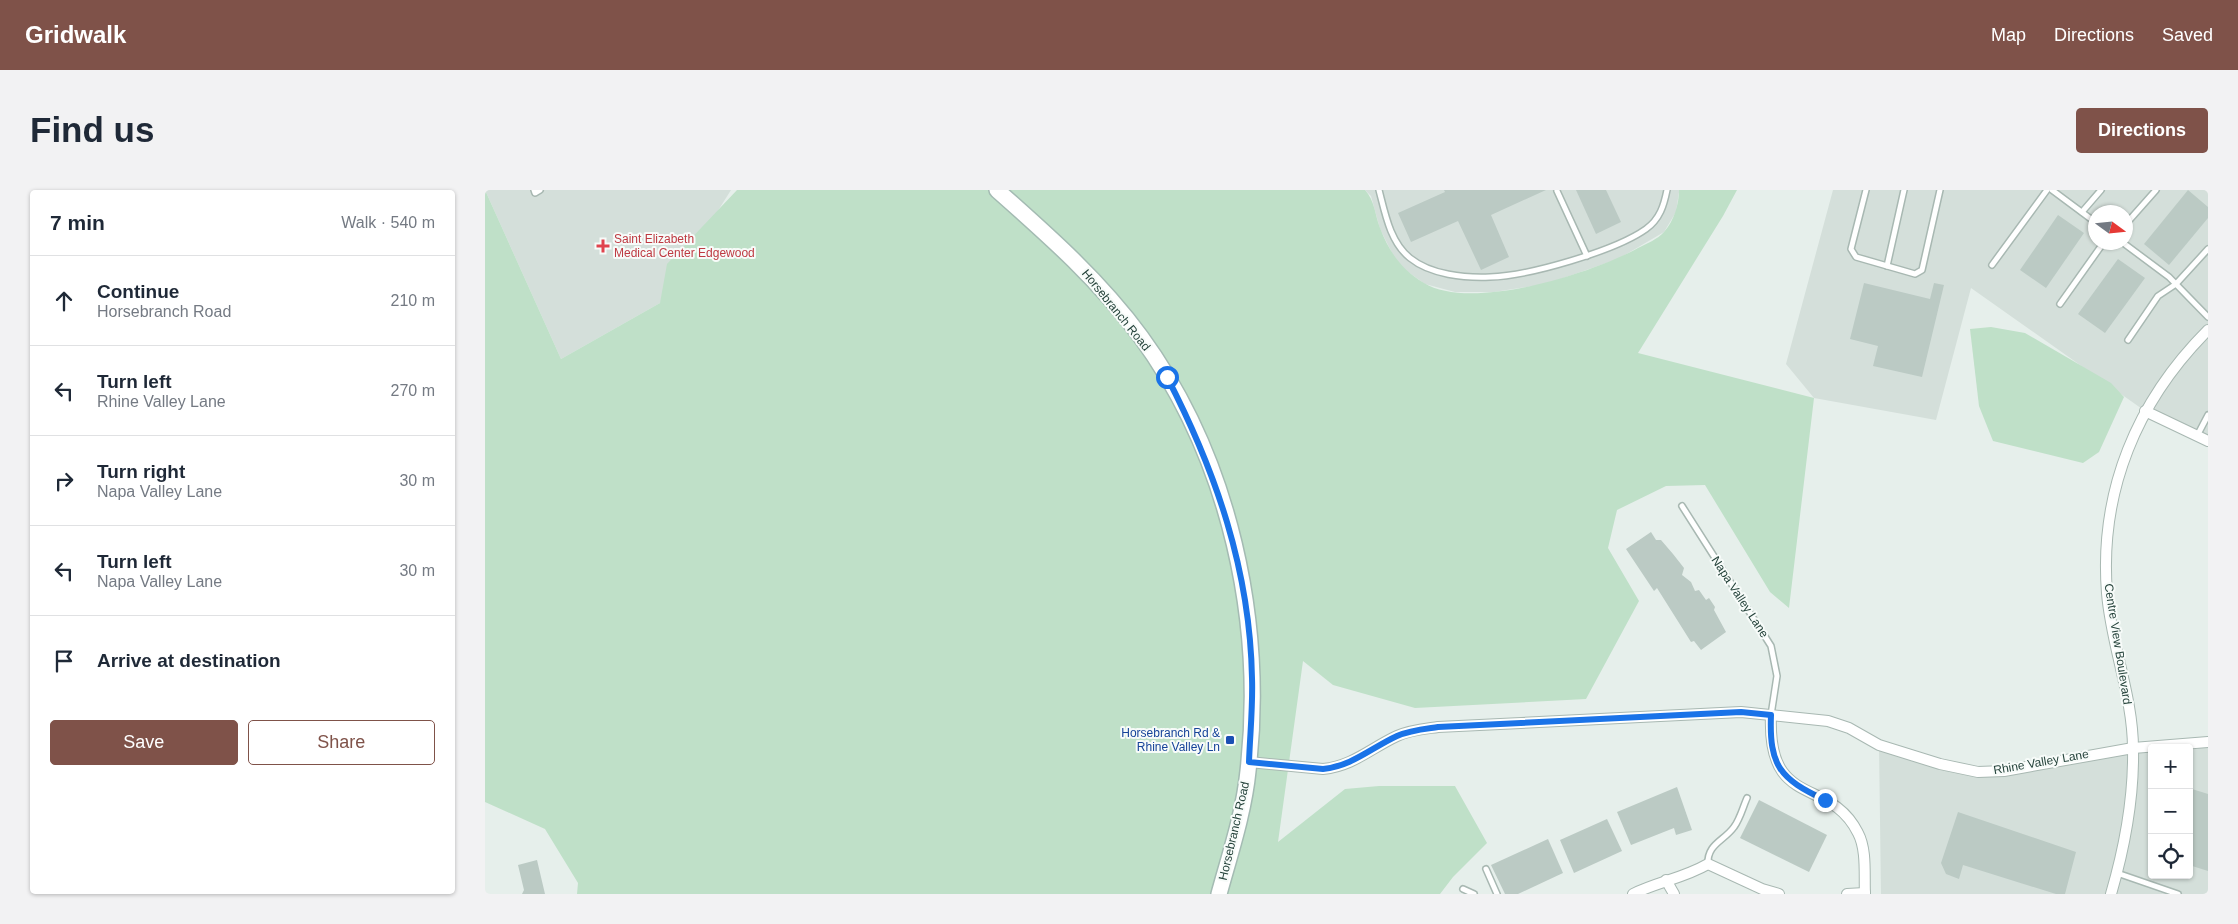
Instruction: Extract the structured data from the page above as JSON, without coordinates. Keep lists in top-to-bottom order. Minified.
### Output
{"streets":{"street":["Horsebranch Road","Napa Valley Lane","Centre View Boulevard","Rhine Valley Lane"]},"crossings":[["Horsebranch Road","Rhine Valley Lane"],["Napa Valley Lane","Rhine Valley Lane"],["Centre View Boulevard","Rhine Valley Lane"]],"places":{"health":["Saint Elizabeth Medical Center Edgewood"],"transit":["Horsebranch Rd & Rhine Valley Ln"]},"north":"right","page":{"header":"Gridwalk","nav":["Map","Directions","Saved"],"buttons":["Directions",["Save","Share"]],"title":"Find us","heading":["7 min","Walk · 540 m"],"list":[["Continue","Horsebranch Road","210 m"],["Turn left","Rhine Valley Lane","270 m"],["Turn right","Napa Valley Lane","30 m"],["Turn left","Napa Valley Lane","30 m"],"Arrive at destination"],"map_buttons":["+","−"]}}
